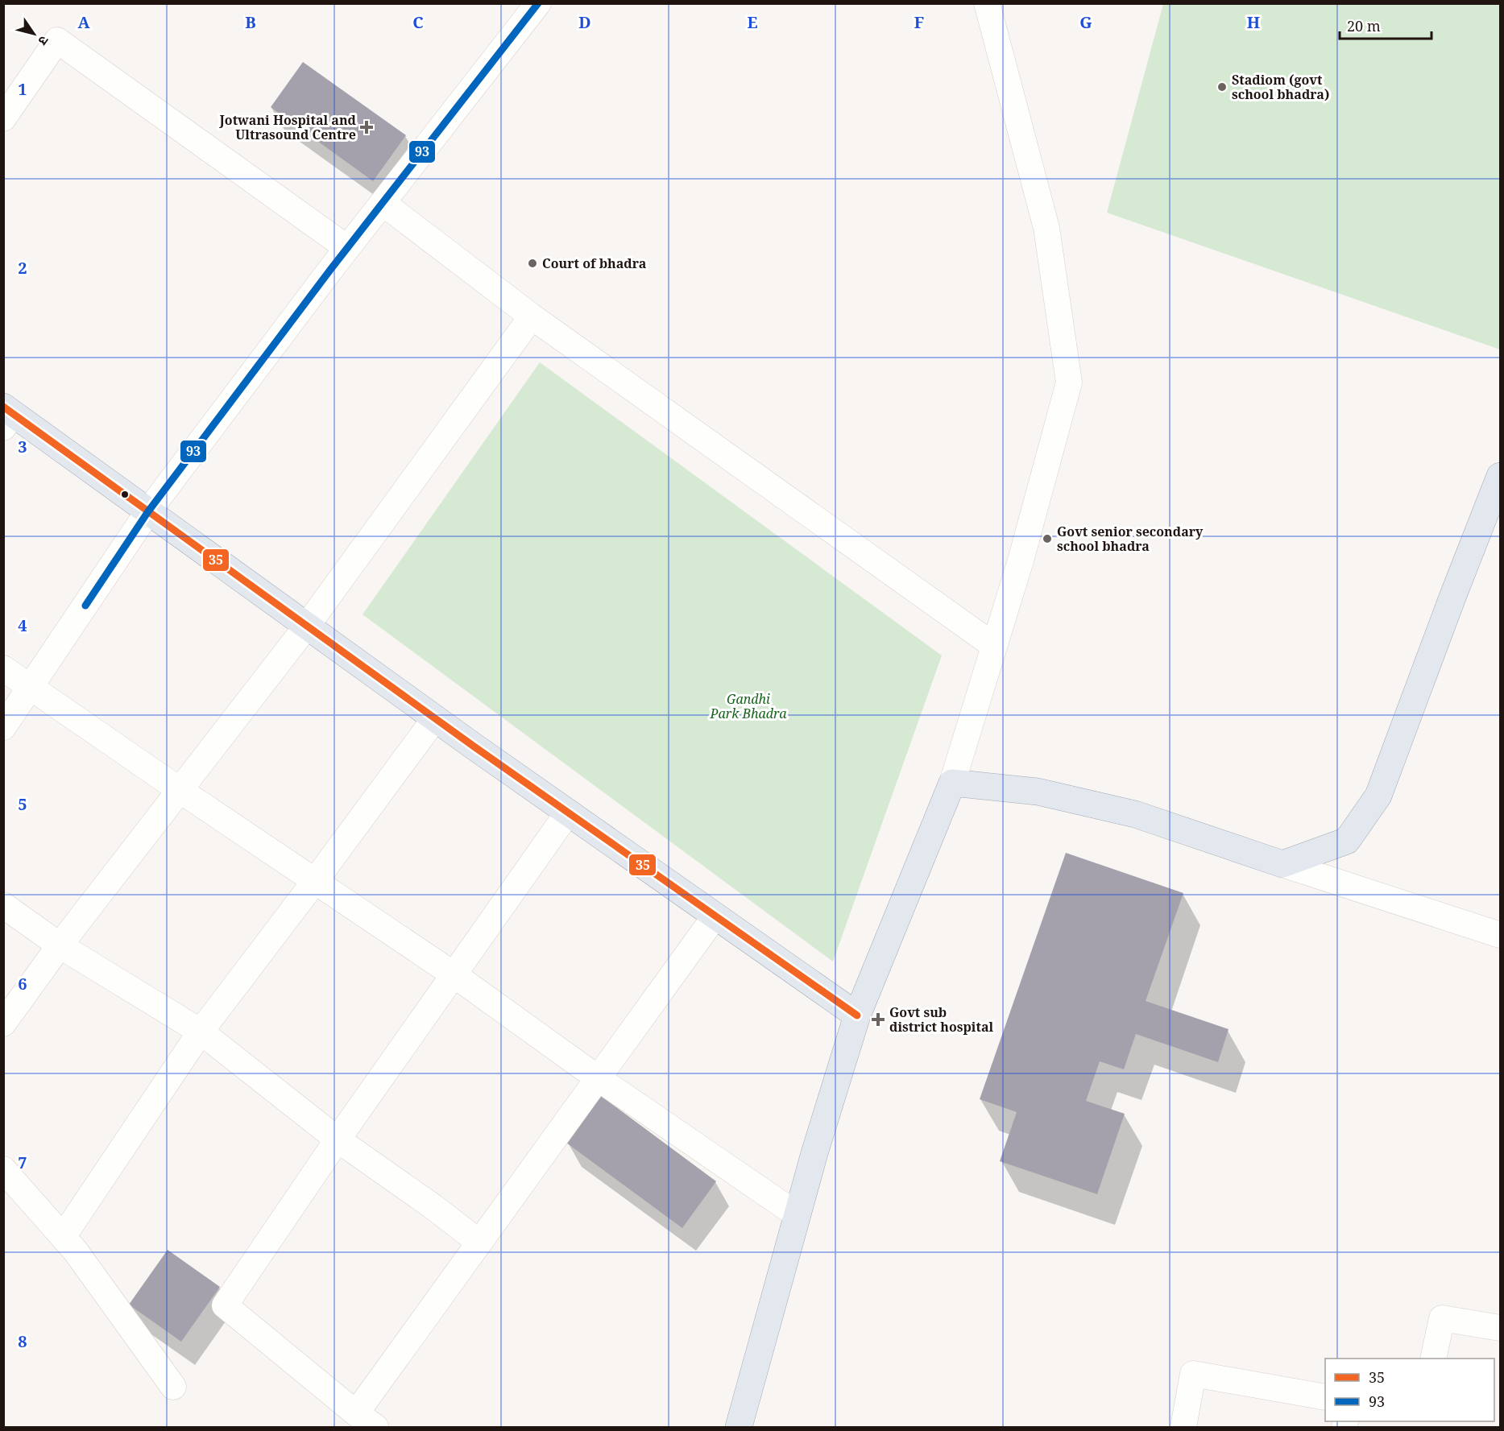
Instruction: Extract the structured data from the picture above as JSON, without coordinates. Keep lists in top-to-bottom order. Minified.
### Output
{"parks":["Gandhi Park Bhadra"],"places":{"other":["Stadiom (govt school bhadra)","Court of bhadra","Govt senior secondary school bhadra"],"health":["Jotwani Hospital and Ultrasound Centre","Govt sub district hospital"]},"lines":["transit line 93","transit line 35"],"legend":["35","93"],"scale_bar":"20 m","north":"bottom right","grid":{"columns":["A","B","C","D","E","F","G","H"],"rows":["1","2","3","4","5","6","7","8"]}}
